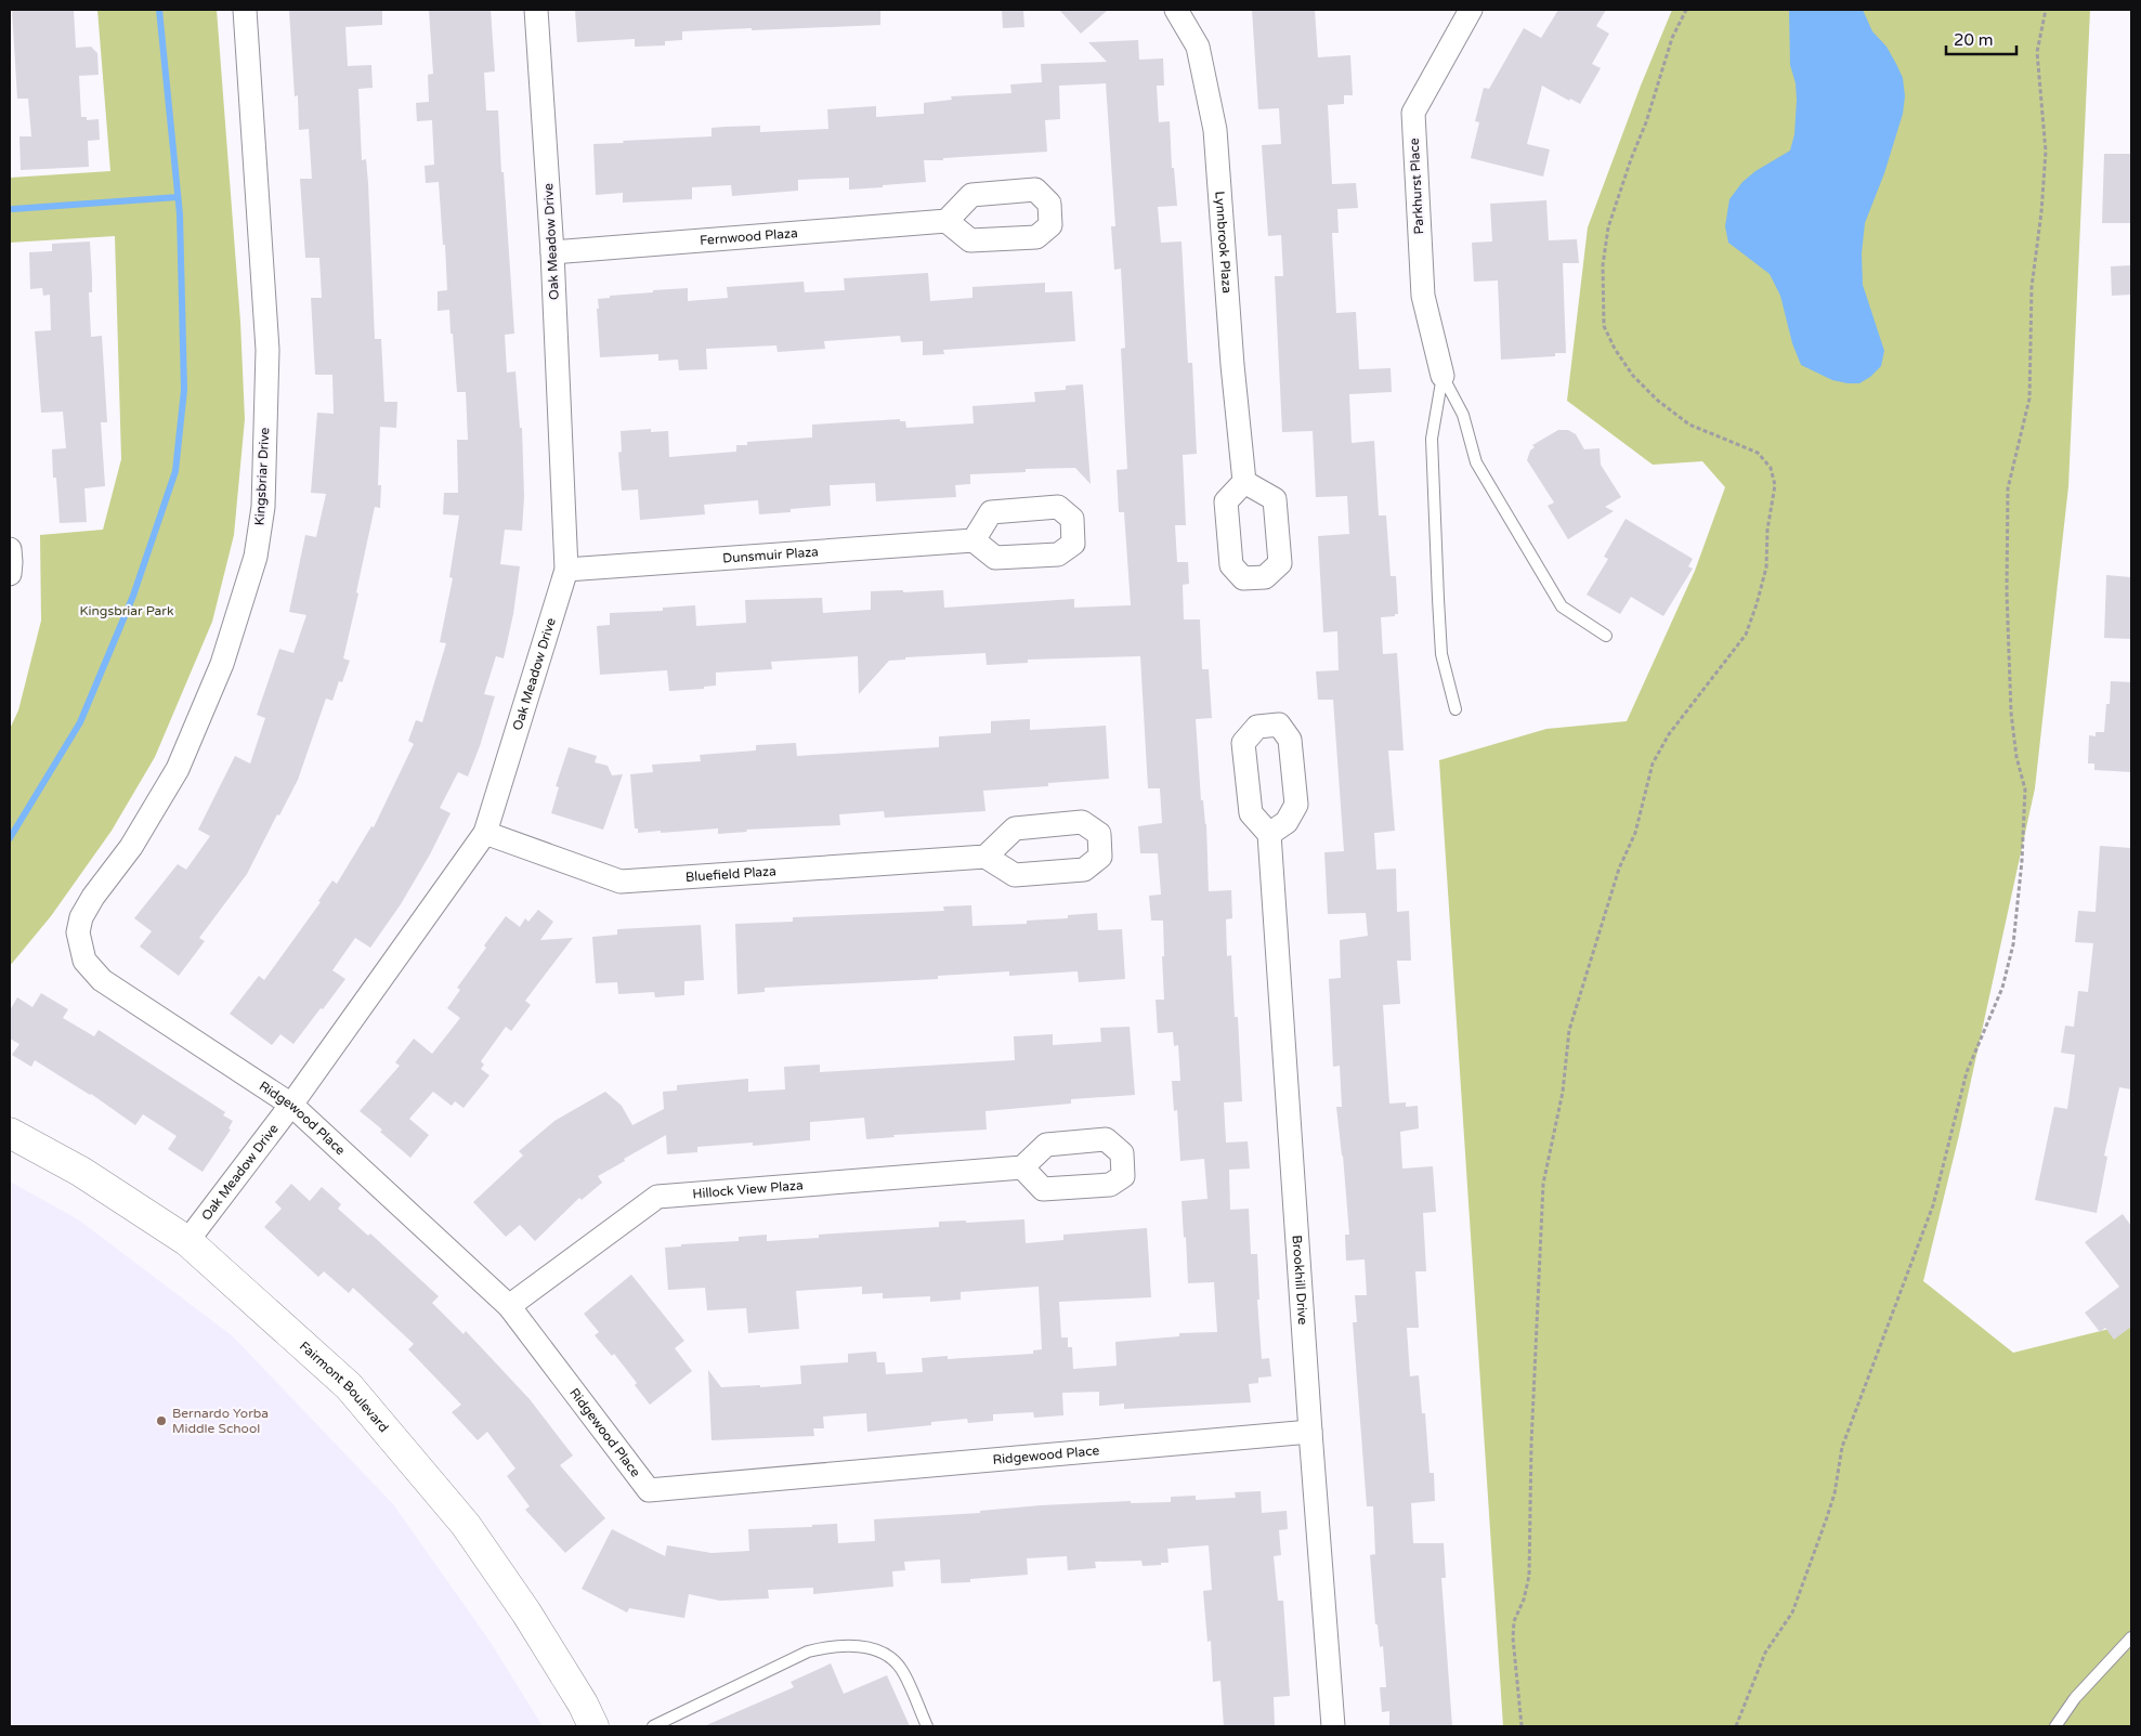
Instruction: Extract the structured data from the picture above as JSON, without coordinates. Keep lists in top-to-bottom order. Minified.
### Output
{"streets":{"main road":["Fairmont Boulevard"],"street":["Parkhurst Place","Fernwood Plaza","Oak Meadow Drive","Lynnbrook Plaza","Kingsbriar Drive","Dunsmuir Plaza","Bluefield Plaza","Ridgewood Place","Hillock View Plaza","Brookhill Drive"]},"crossings":[["Fernwood Plaza","Oak Meadow Drive"],["Oak Meadow Drive","Dunsmuir Plaza"],["Oak Meadow Drive","Bluefield Plaza"],["Oak Meadow Drive","Ridgewood Place"],["Oak Meadow Drive","Fairmont Boulevard"],["Kingsbriar Drive","Ridgewood Place"],["Ridgewood Place","Hillock View Plaza"],["Ridgewood Place","Brookhill Drive"]],"parks":["Kingsbriar Park"],"places":["Bernardo Yorba Middle School"],"scale_bar":"20 m"}
